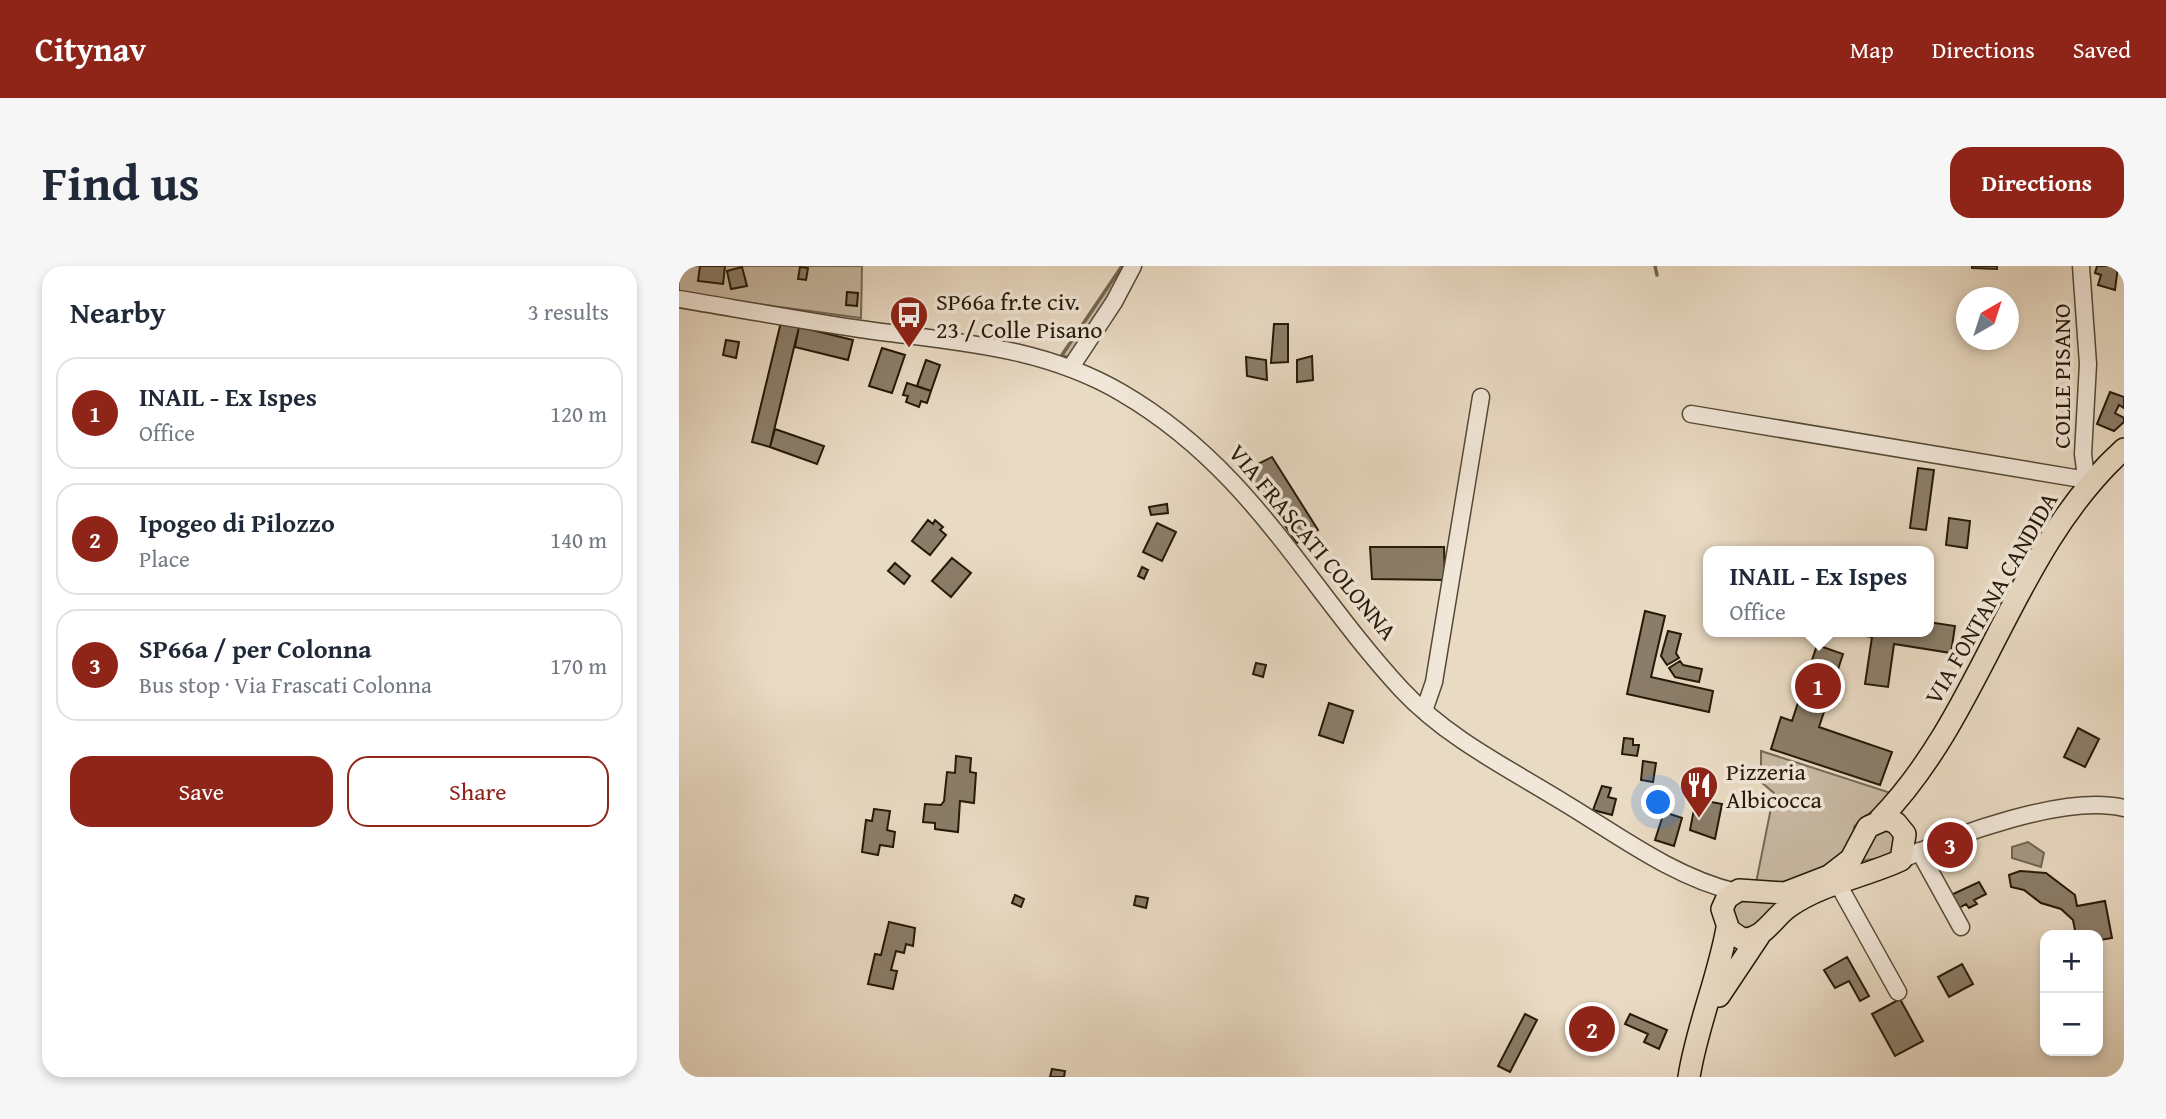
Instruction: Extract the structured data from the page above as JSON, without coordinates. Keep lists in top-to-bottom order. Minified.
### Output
{"streets":{"main road":["VIA FRASCATI COLONNA","VIA FONTANA CANDIDA"],"street":["COLLE PISANO"]},"crossings":[["COLLE PISANO","VIA FONTANA CANDIDA"],["VIA FRASCATI COLONNA","VIA FONTANA CANDIDA"]],"places":{"bus stop":["SP66a fr.te civ. 23 / Colle Pisano"],"restaurant":["Pizzeria Albicocca"]},"north":"top right","page":{"header":"Citynav","nav":["Map","Directions","Saved"],"title":"Find us","buttons":["Directions",["Save","Share"]],"heading":["Nearby","3 results"],"list":[{"mark":"1","name":"INAIL - Ex Ispes","note":"Office","value":"120 m"},{"mark":"2","name":"Ipogeo di Pilozzo","note":"Place","value":"140 m"},{"mark":"3","name":"SP66a / per Colonna","note":"Bus stop · Via Frascati Colonna","value":"170 m"}],"popup":["INAIL - Ex Ispes","Office"],"pins":["1","3","2"],"map_buttons":["+","−"]}}
